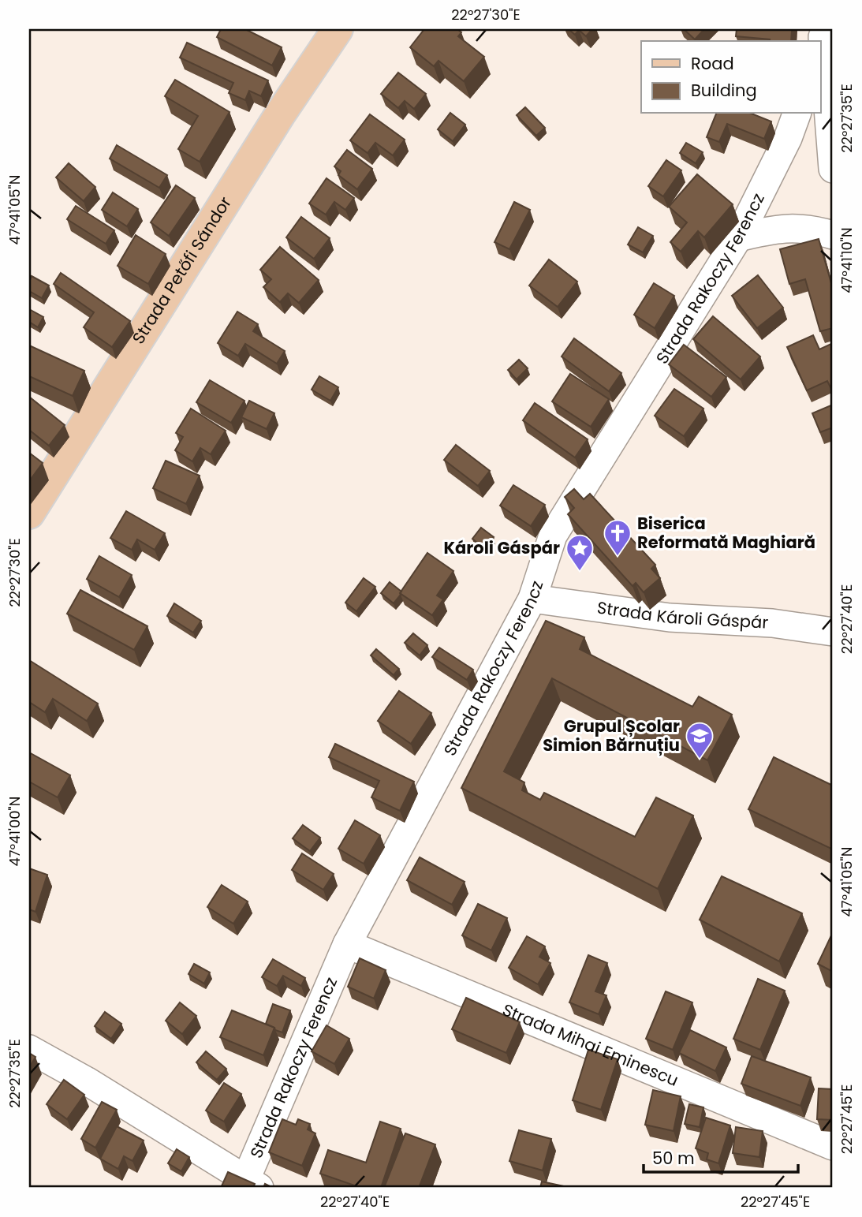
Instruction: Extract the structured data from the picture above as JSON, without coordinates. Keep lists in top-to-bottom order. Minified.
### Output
{"streets":{"main road":["Strada Petőfi Sándor"],"street":["Strada Rakoczy Ferencz","Strada Károli Gáspár","Strada Mihai Eminescu"]},"crossings":[["Strada Rakoczy Ferencz","Strada Károli Gáspár"],["Strada Rakoczy Ferencz","Strada Mihai Eminescu"]],"places":{"church":["Biserica Reformată Maghiară"],"place":["Károli Gáspár"],"school or university":["Grupul Școlar Simion Bărnuțiu"]},"legend":["Road","Building"],"scale_bar":"50 m","coordinates":["22°27'30\"E","22°27'35\"E","47°41'05\"N","47°41'10\"N","22°27'40\"E","47°41'00\"N","22°27'45\"E"]}
